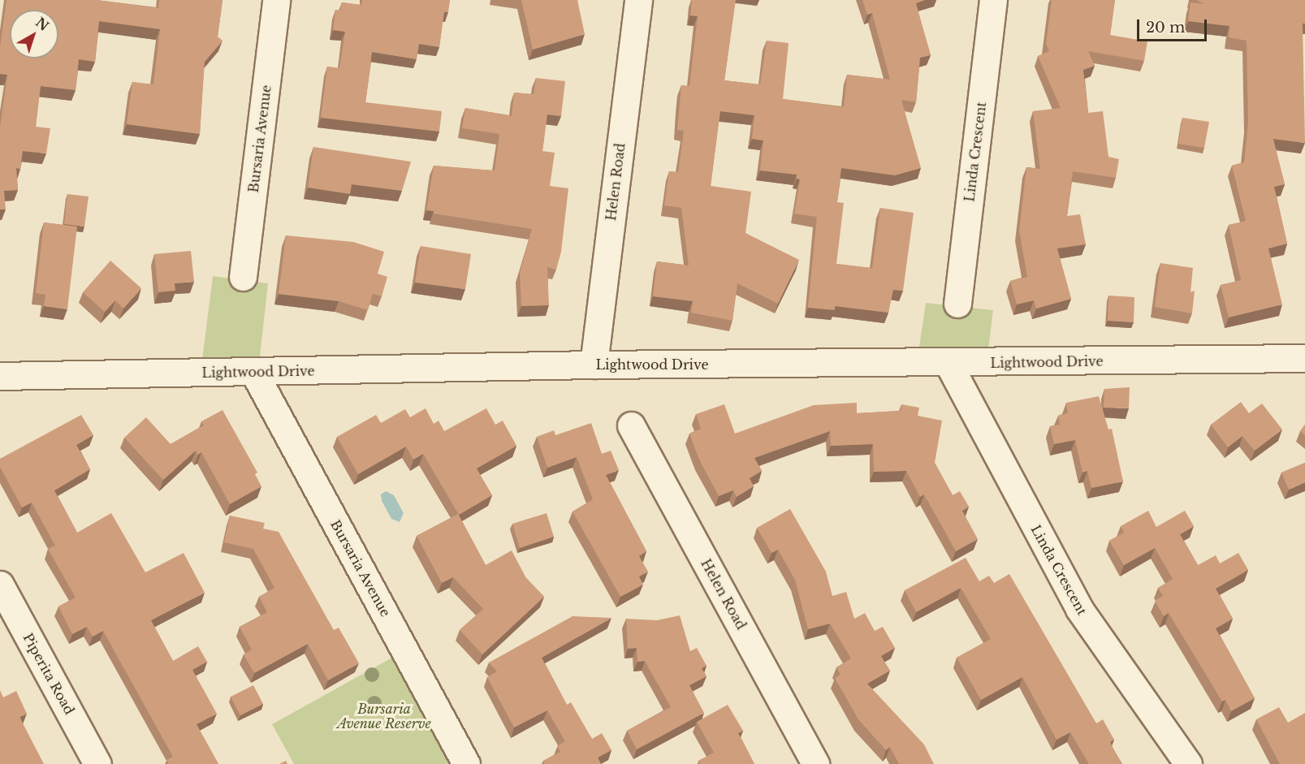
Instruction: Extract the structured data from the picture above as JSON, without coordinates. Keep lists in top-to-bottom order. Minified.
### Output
{"streets":{"street":["Bursaria Avenue","Linda Crescent","Helen Road","Lightwood Drive","Piperita Road"]},"crossings":[["Bursaria Avenue","Lightwood Drive"],["Linda Crescent","Lightwood Drive"],["Helen Road","Lightwood Drive"]],"parks":["Bursaria Avenue Reserve"],"scale_bar":"20 m","north":"top right"}
